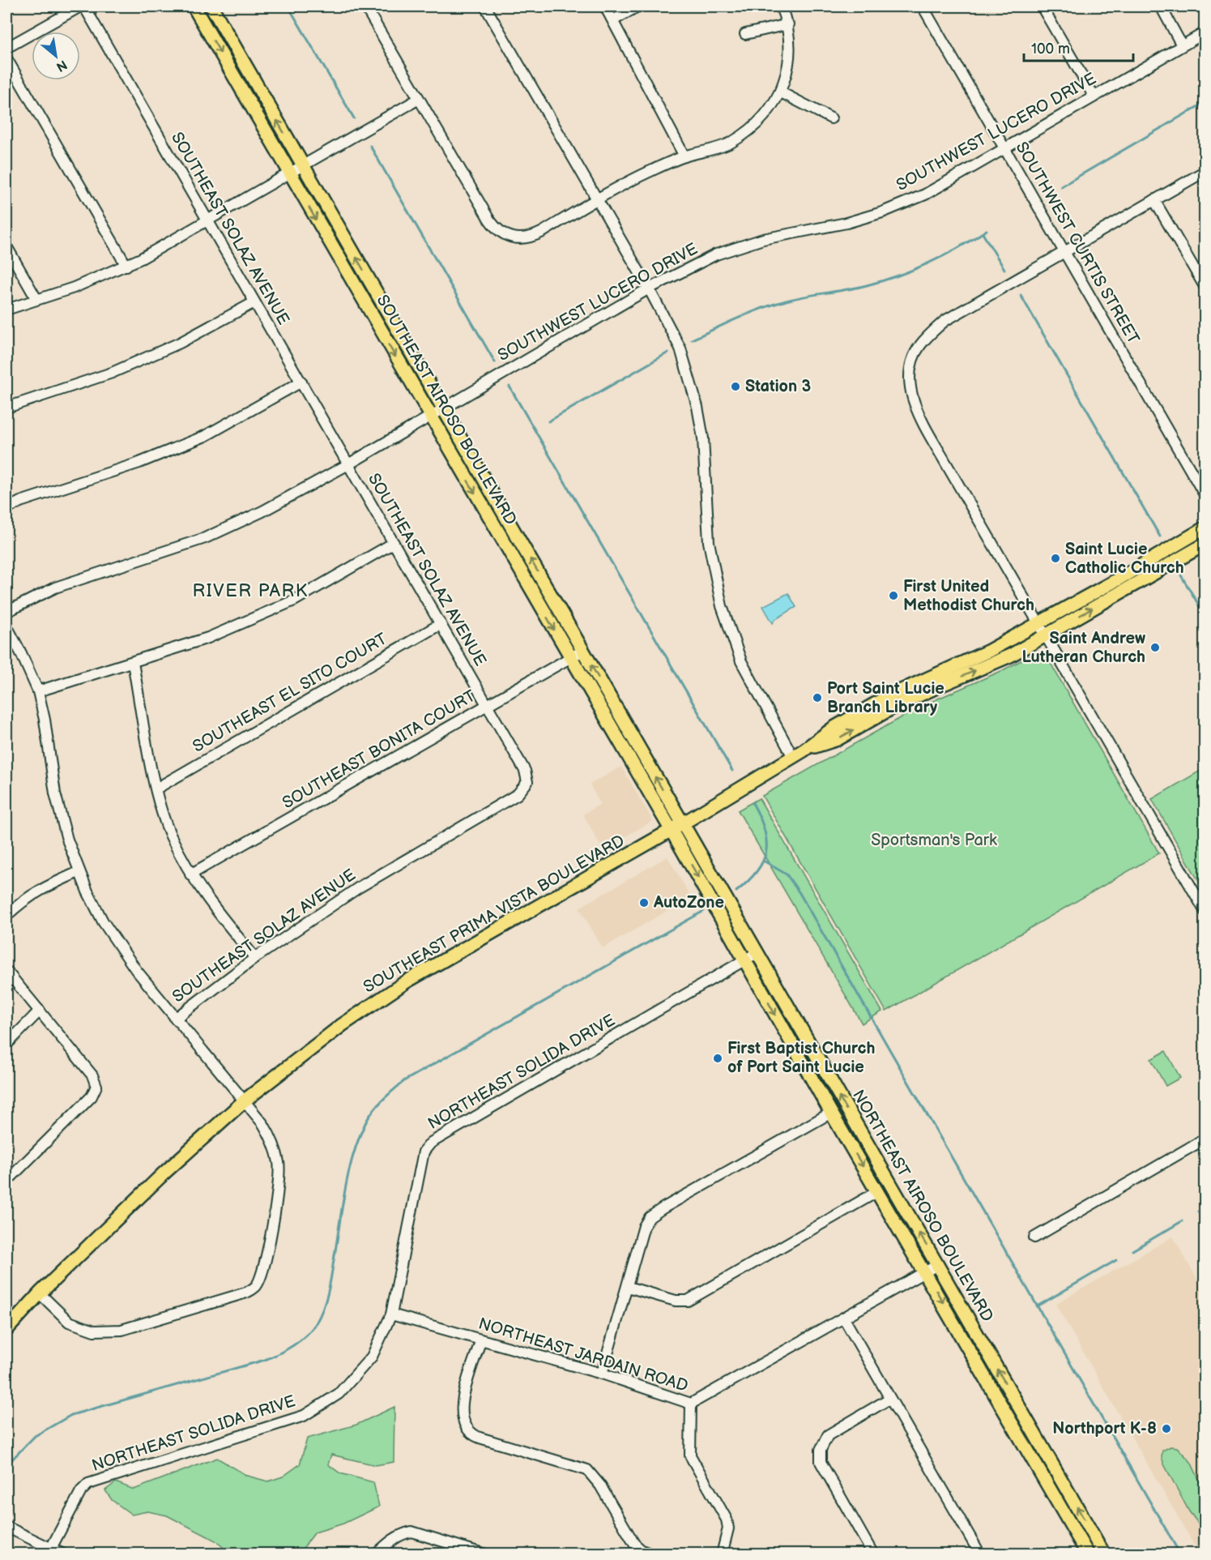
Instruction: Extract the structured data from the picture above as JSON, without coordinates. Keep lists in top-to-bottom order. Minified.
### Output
{"streets":{"main road":["SOUTHEAST AIROSO BOULEVARD","SOUTHEAST PRIMA VISTA BOULEVARD","NORTHEAST AIROSO BOULEVARD"],"street":["SOUTHWEST LUCERO DRIVE","SOUTHEAST SOLAZ AVENUE","SOUTHWEST CURTIS STREET","SOUTHEAST EL SITO COURT","SOUTHEAST BONITA COURT","NORTHEAST SOLIDA DRIVE","NORTHEAST JARDAIN ROAD"]},"crossings":[["SOUTHWEST LUCERO DRIVE","SOUTHEAST SOLAZ AVENUE"],["SOUTHWEST LUCERO DRIVE","SOUTHWEST CURTIS STREET"],["SOUTHWEST LUCERO DRIVE","SOUTHEAST AIROSO BOULEVARD"],["SOUTHEAST SOLAZ AVENUE","SOUTHEAST EL SITO COURT"],["SOUTHEAST SOLAZ AVENUE","SOUTHEAST BONITA COURT"],["SOUTHEAST AIROSO BOULEVARD","SOUTHEAST BONITA COURT"],["SOUTHEAST AIROSO BOULEVARD","SOUTHEAST PRIMA VISTA BOULEVARD"],["SOUTHEAST AIROSO BOULEVARD","NORTHEAST AIROSO BOULEVARD"],["SOUTHEAST PRIMA VISTA BOULEVARD","NORTHEAST AIROSO BOULEVARD"],["NORTHEAST SOLIDA DRIVE","NORTHEAST AIROSO BOULEVARD"],["NORTHEAST SOLIDA DRIVE","NORTHEAST JARDAIN ROAD"],["NORTHEAST AIROSO BOULEVARD","NORTHEAST JARDAIN ROAD"]],"districts":["RIVER PARK"],"parks":["Sportsman's Park"],"places":["Station 3","Saint Lucie Catholic Church","First United Methodist Church","Saint Andrew Lutheran Church","Port Saint Lucie Branch Library","AutoZone","First Baptist Church of Port Saint Lucie","Northport K-8"],"scale_bar":"100 m","north":"bottom right"}
